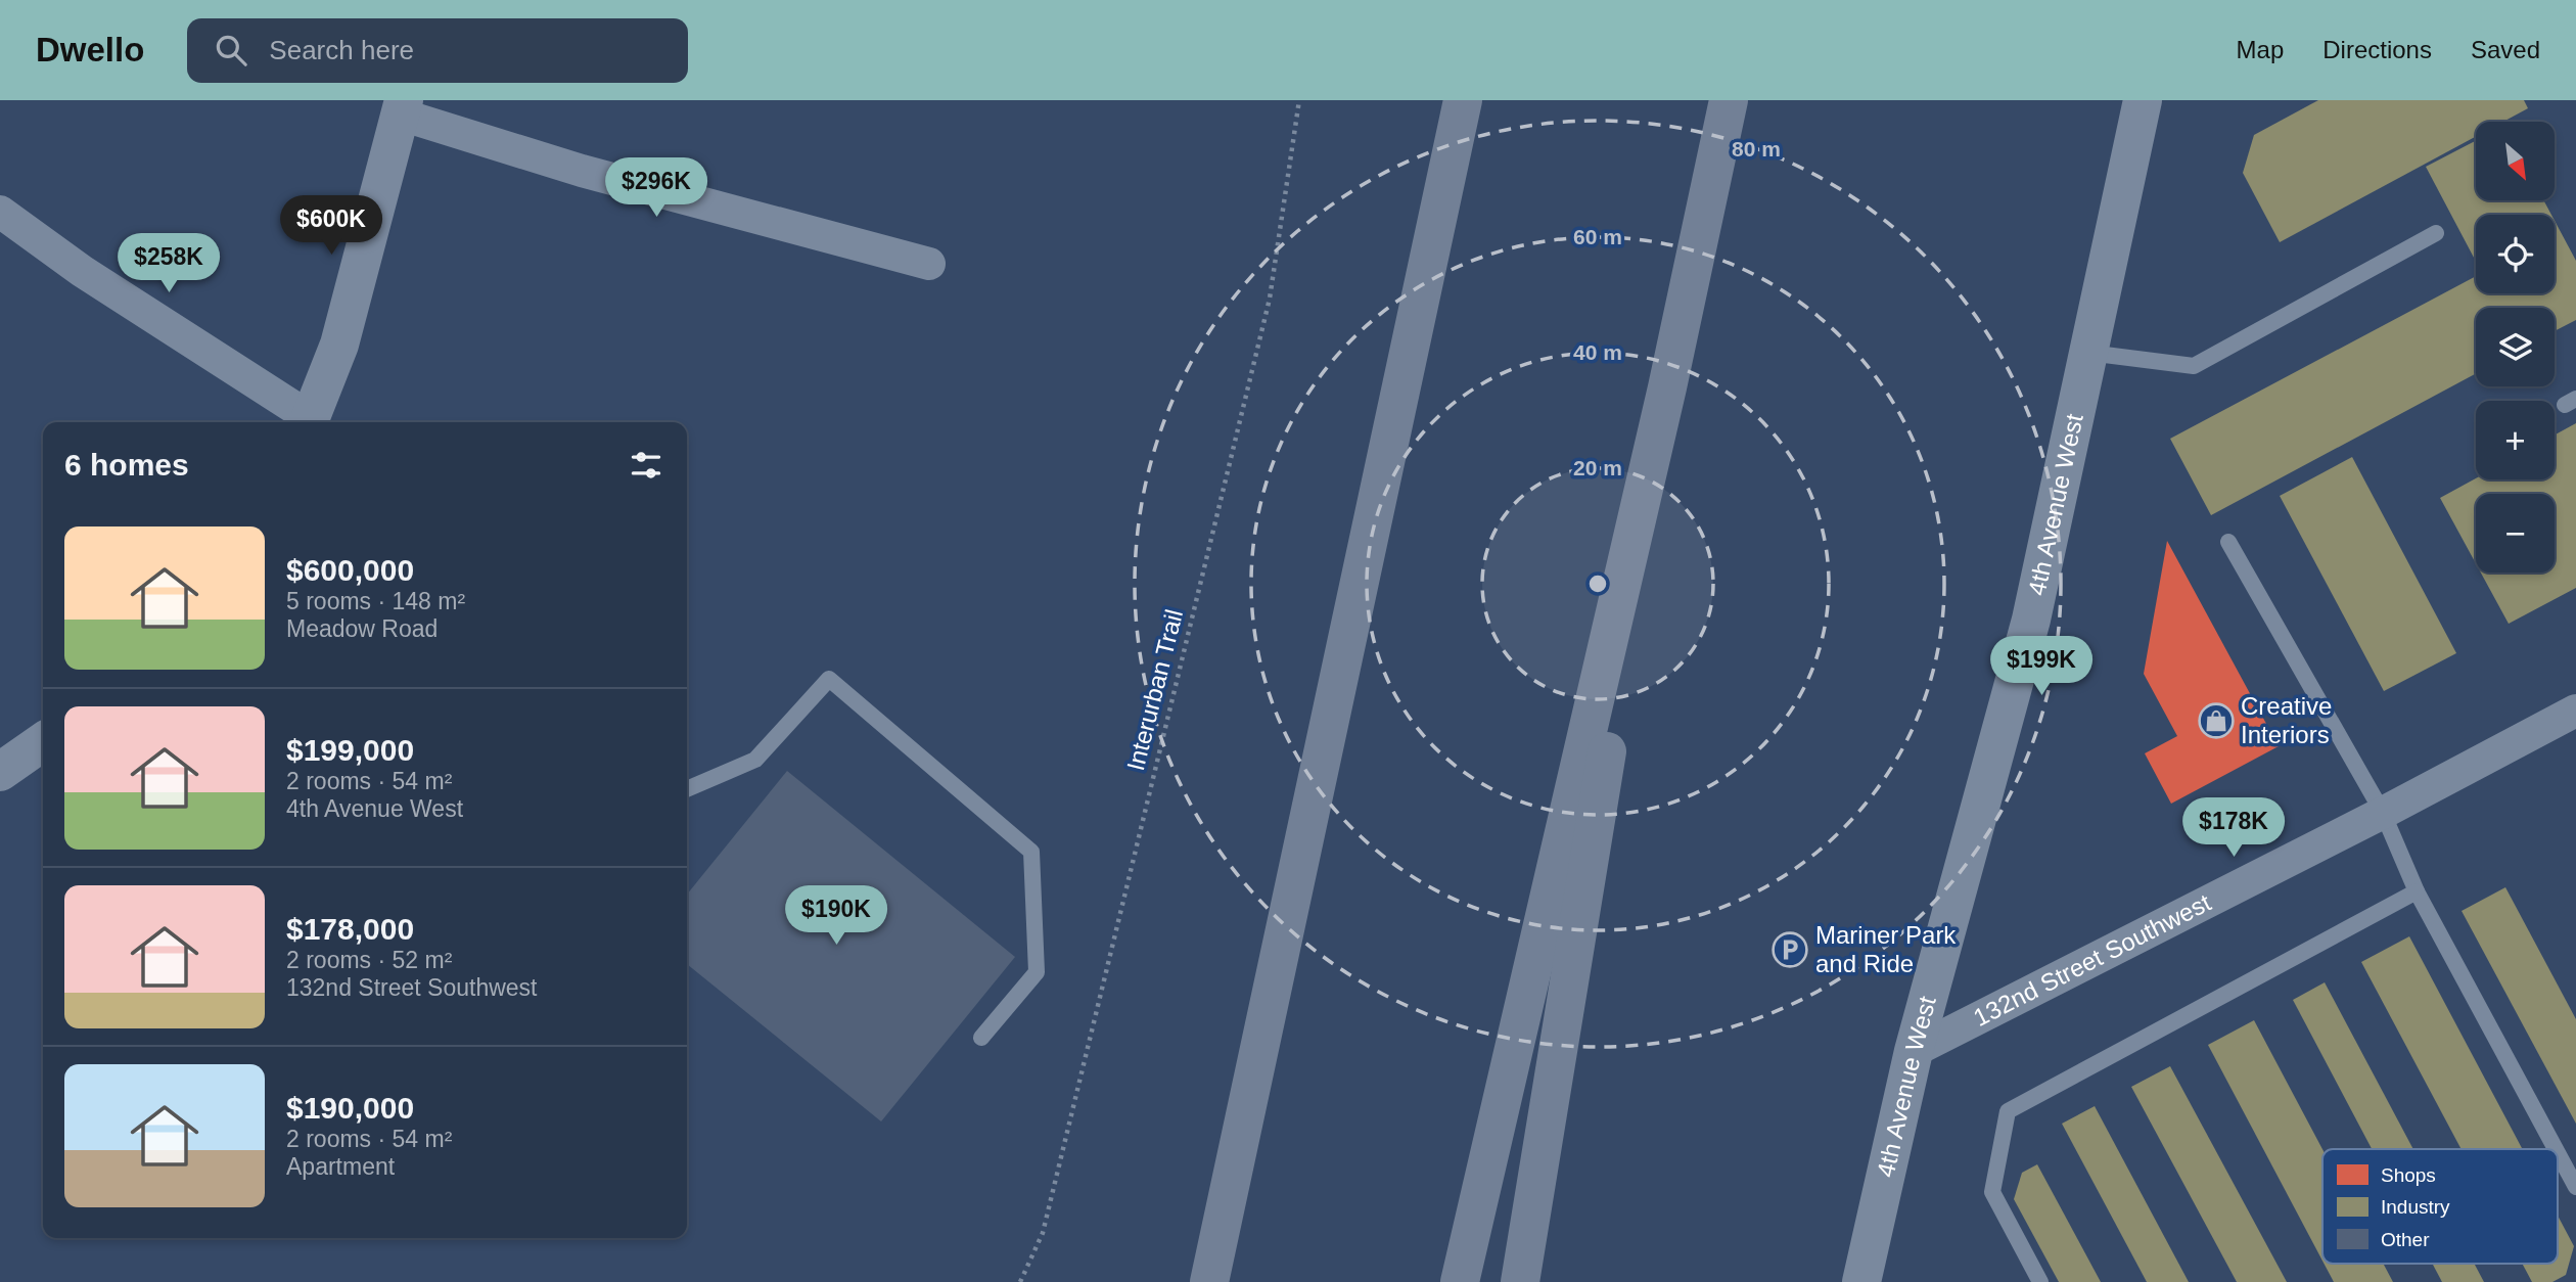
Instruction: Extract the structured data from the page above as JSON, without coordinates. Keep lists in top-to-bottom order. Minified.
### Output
{"streets":{"street":["4th Avenue West","132nd Street Southwest"],"path":["Interurban Trail"]},"crossings":[["4th Avenue West","132nd Street Southwest"]],"places":{"shop":["Creative Interiors"],"parking":["Mariner Park and Ride"]},"legend":["Shops","Industry","Other"],"north":"bottom right","page":{"header":"Dwello","search":"Search here","nav":["Map","Directions","Saved"],"map_buttons":["+","−"],"price":["$296K","$600K","$258K","$199K","$178K","$190K"],"heading":"6 homes","list":[{"name":"$600,000","note":"5 rooms · 148 m² · Meadow Road"},{"name":"$199,000","note":"2 rooms · 54 m² · 4th Avenue West"},{"name":"$178,000","note":"2 rooms · 52 m² · 132nd Street Southwest"},{"name":"$190,000","note":"2 rooms · 54 m² · Apartment"}]},"rings":["80 m","60 m","40 m","20 m"]}
